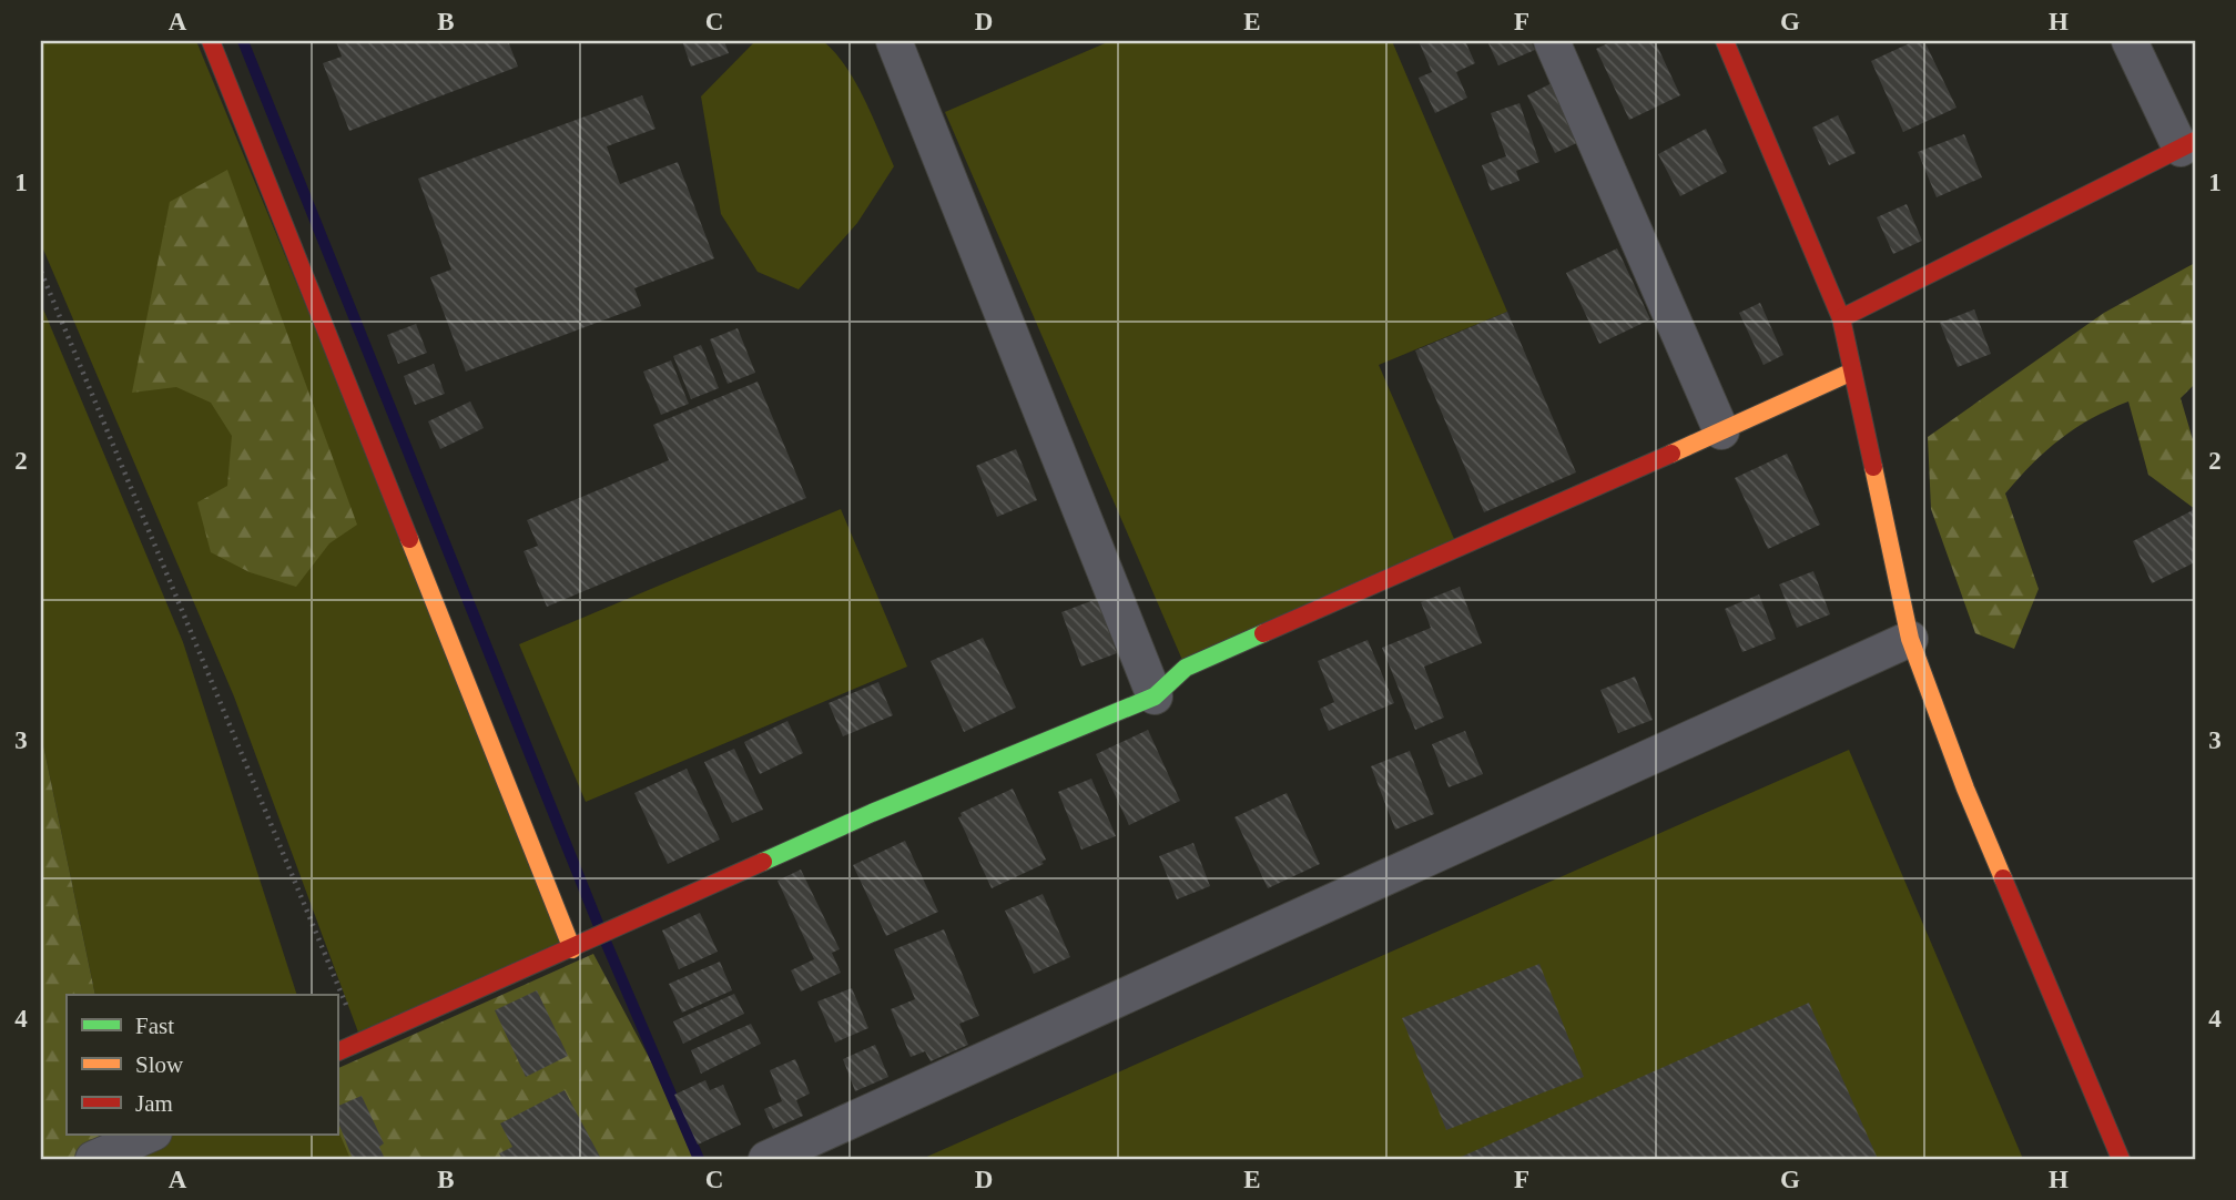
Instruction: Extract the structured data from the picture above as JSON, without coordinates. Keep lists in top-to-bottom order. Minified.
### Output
{"legend":["Fast","Slow","Jam"],"grid":{"columns":["A","B","C","D","E","F","G","H"],"rows":["1","2","3","4"]}}
